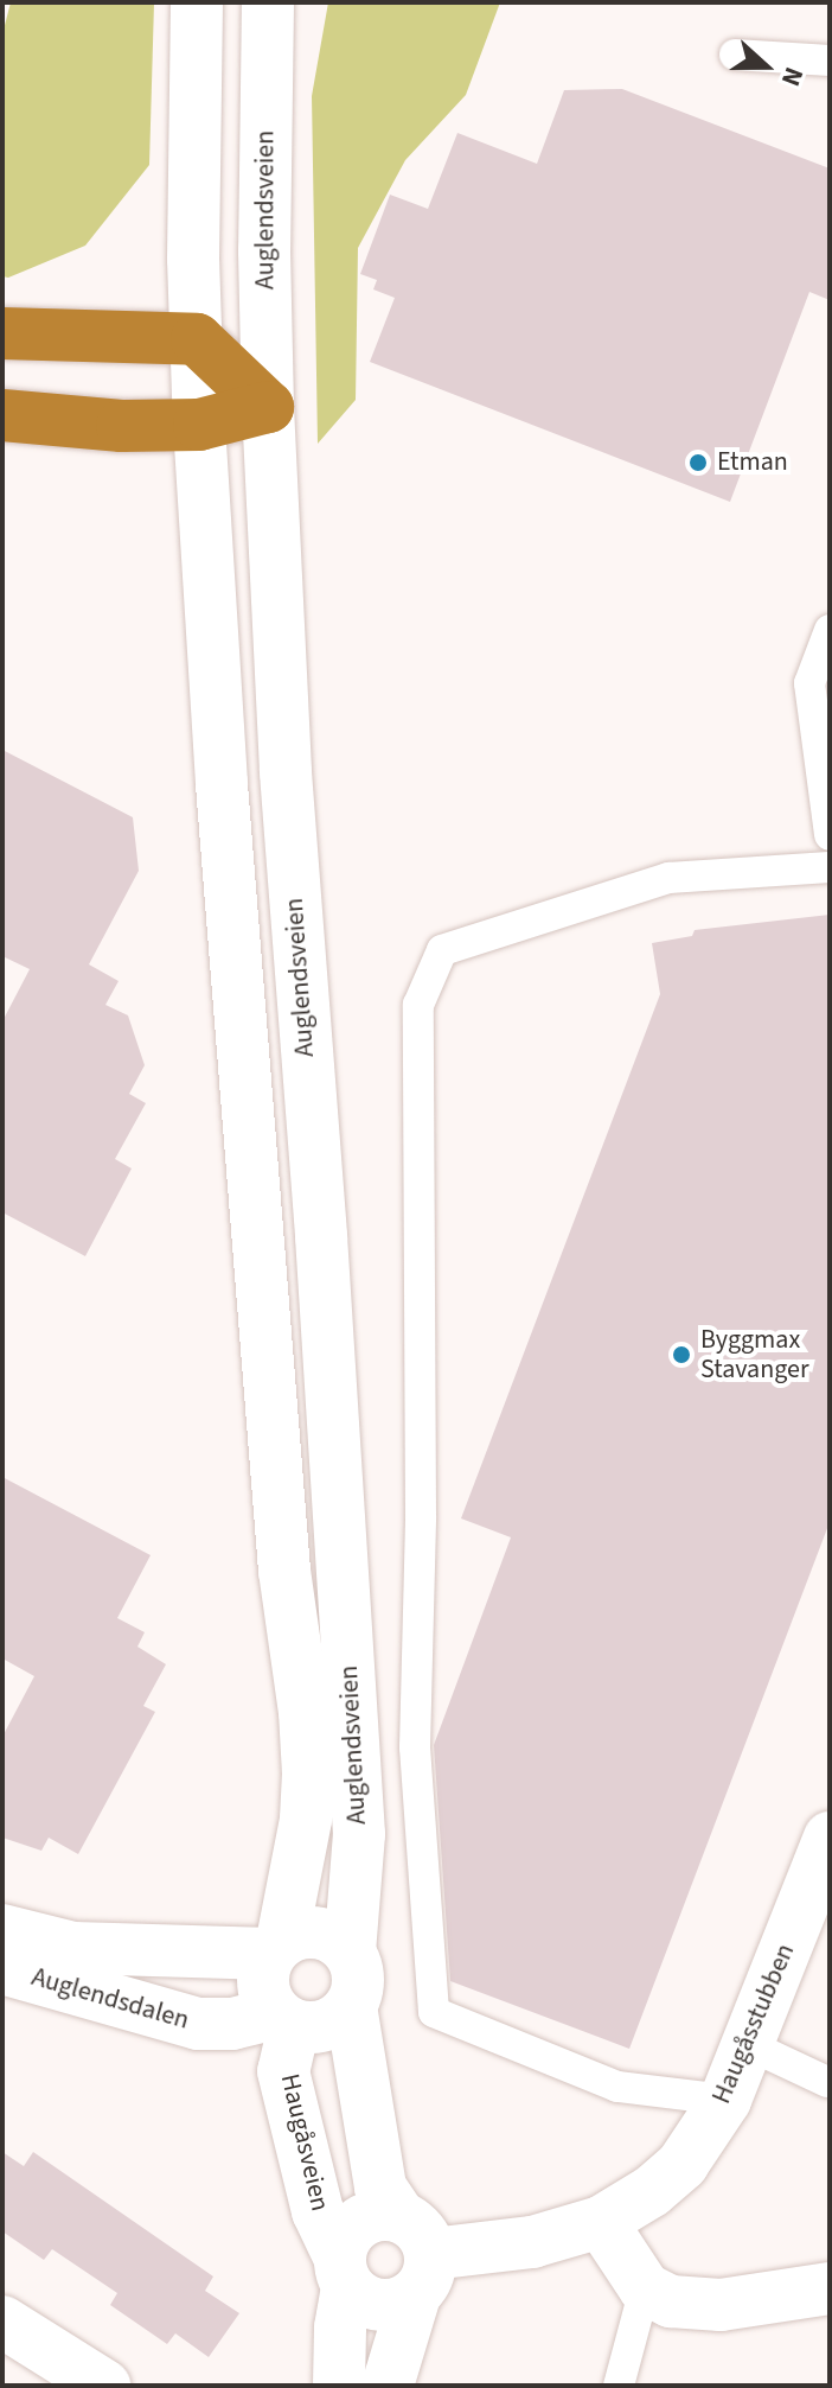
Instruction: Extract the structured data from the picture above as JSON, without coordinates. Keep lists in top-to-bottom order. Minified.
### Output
{"streets":{"main road":["Auglendsveien","Auglendsdalen","Haugåsstubben","Haugåsveien"]},"crossings":[["Auglendsveien","Auglendsdalen"],["Auglendsveien","Haugåsveien"],["Auglendsdalen","Haugåsveien"]],"places":["Etman","Byggmax Stavanger"],"north":"right"}
